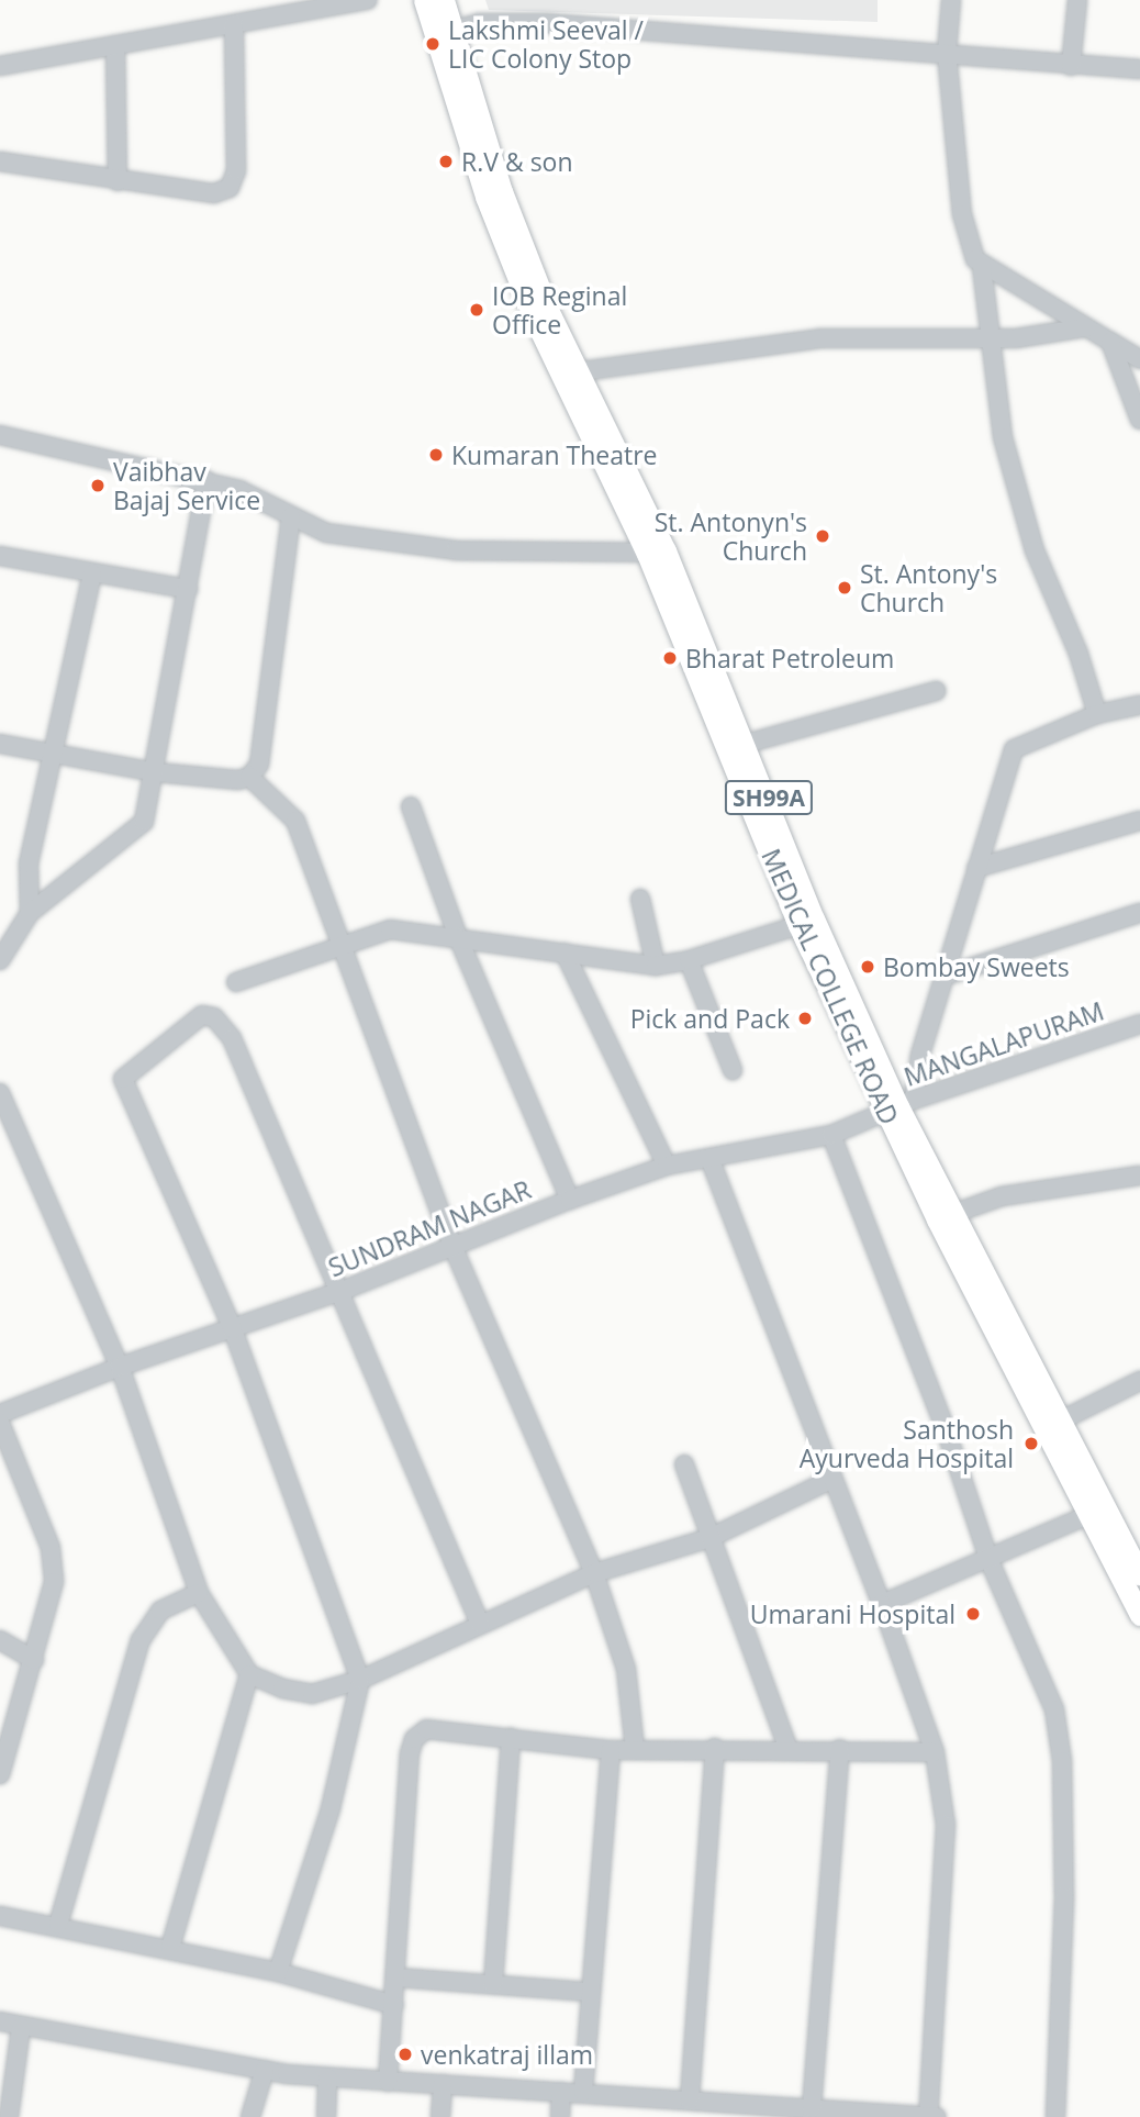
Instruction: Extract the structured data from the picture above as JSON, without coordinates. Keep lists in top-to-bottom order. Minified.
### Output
{"streets":{"main road":["SH99A","MEDICAL COLLEGE ROAD"],"street":["MANGALAPURAM","SUNDRAM NAGAR"]},"crossings":[["MEDICAL COLLEGE ROAD","MANGALAPURAM"],["MEDICAL COLLEGE ROAD","SUNDRAM NAGAR"],["MANGALAPURAM","SUNDRAM NAGAR"]],"places":["Lakshmi Seeval / LIC Colony Stop","R.V & son","IOB Reginal Office","Kumaran Theatre","Vaibhav Bajaj Service","St. Antonyn's Church","St. Antony's Church","Bharat Petroleum","Bombay Sweets","Pick and Pack","Santhosh Ayurveda Hospital","Umarani Hospital","venkatraj illam"]}
